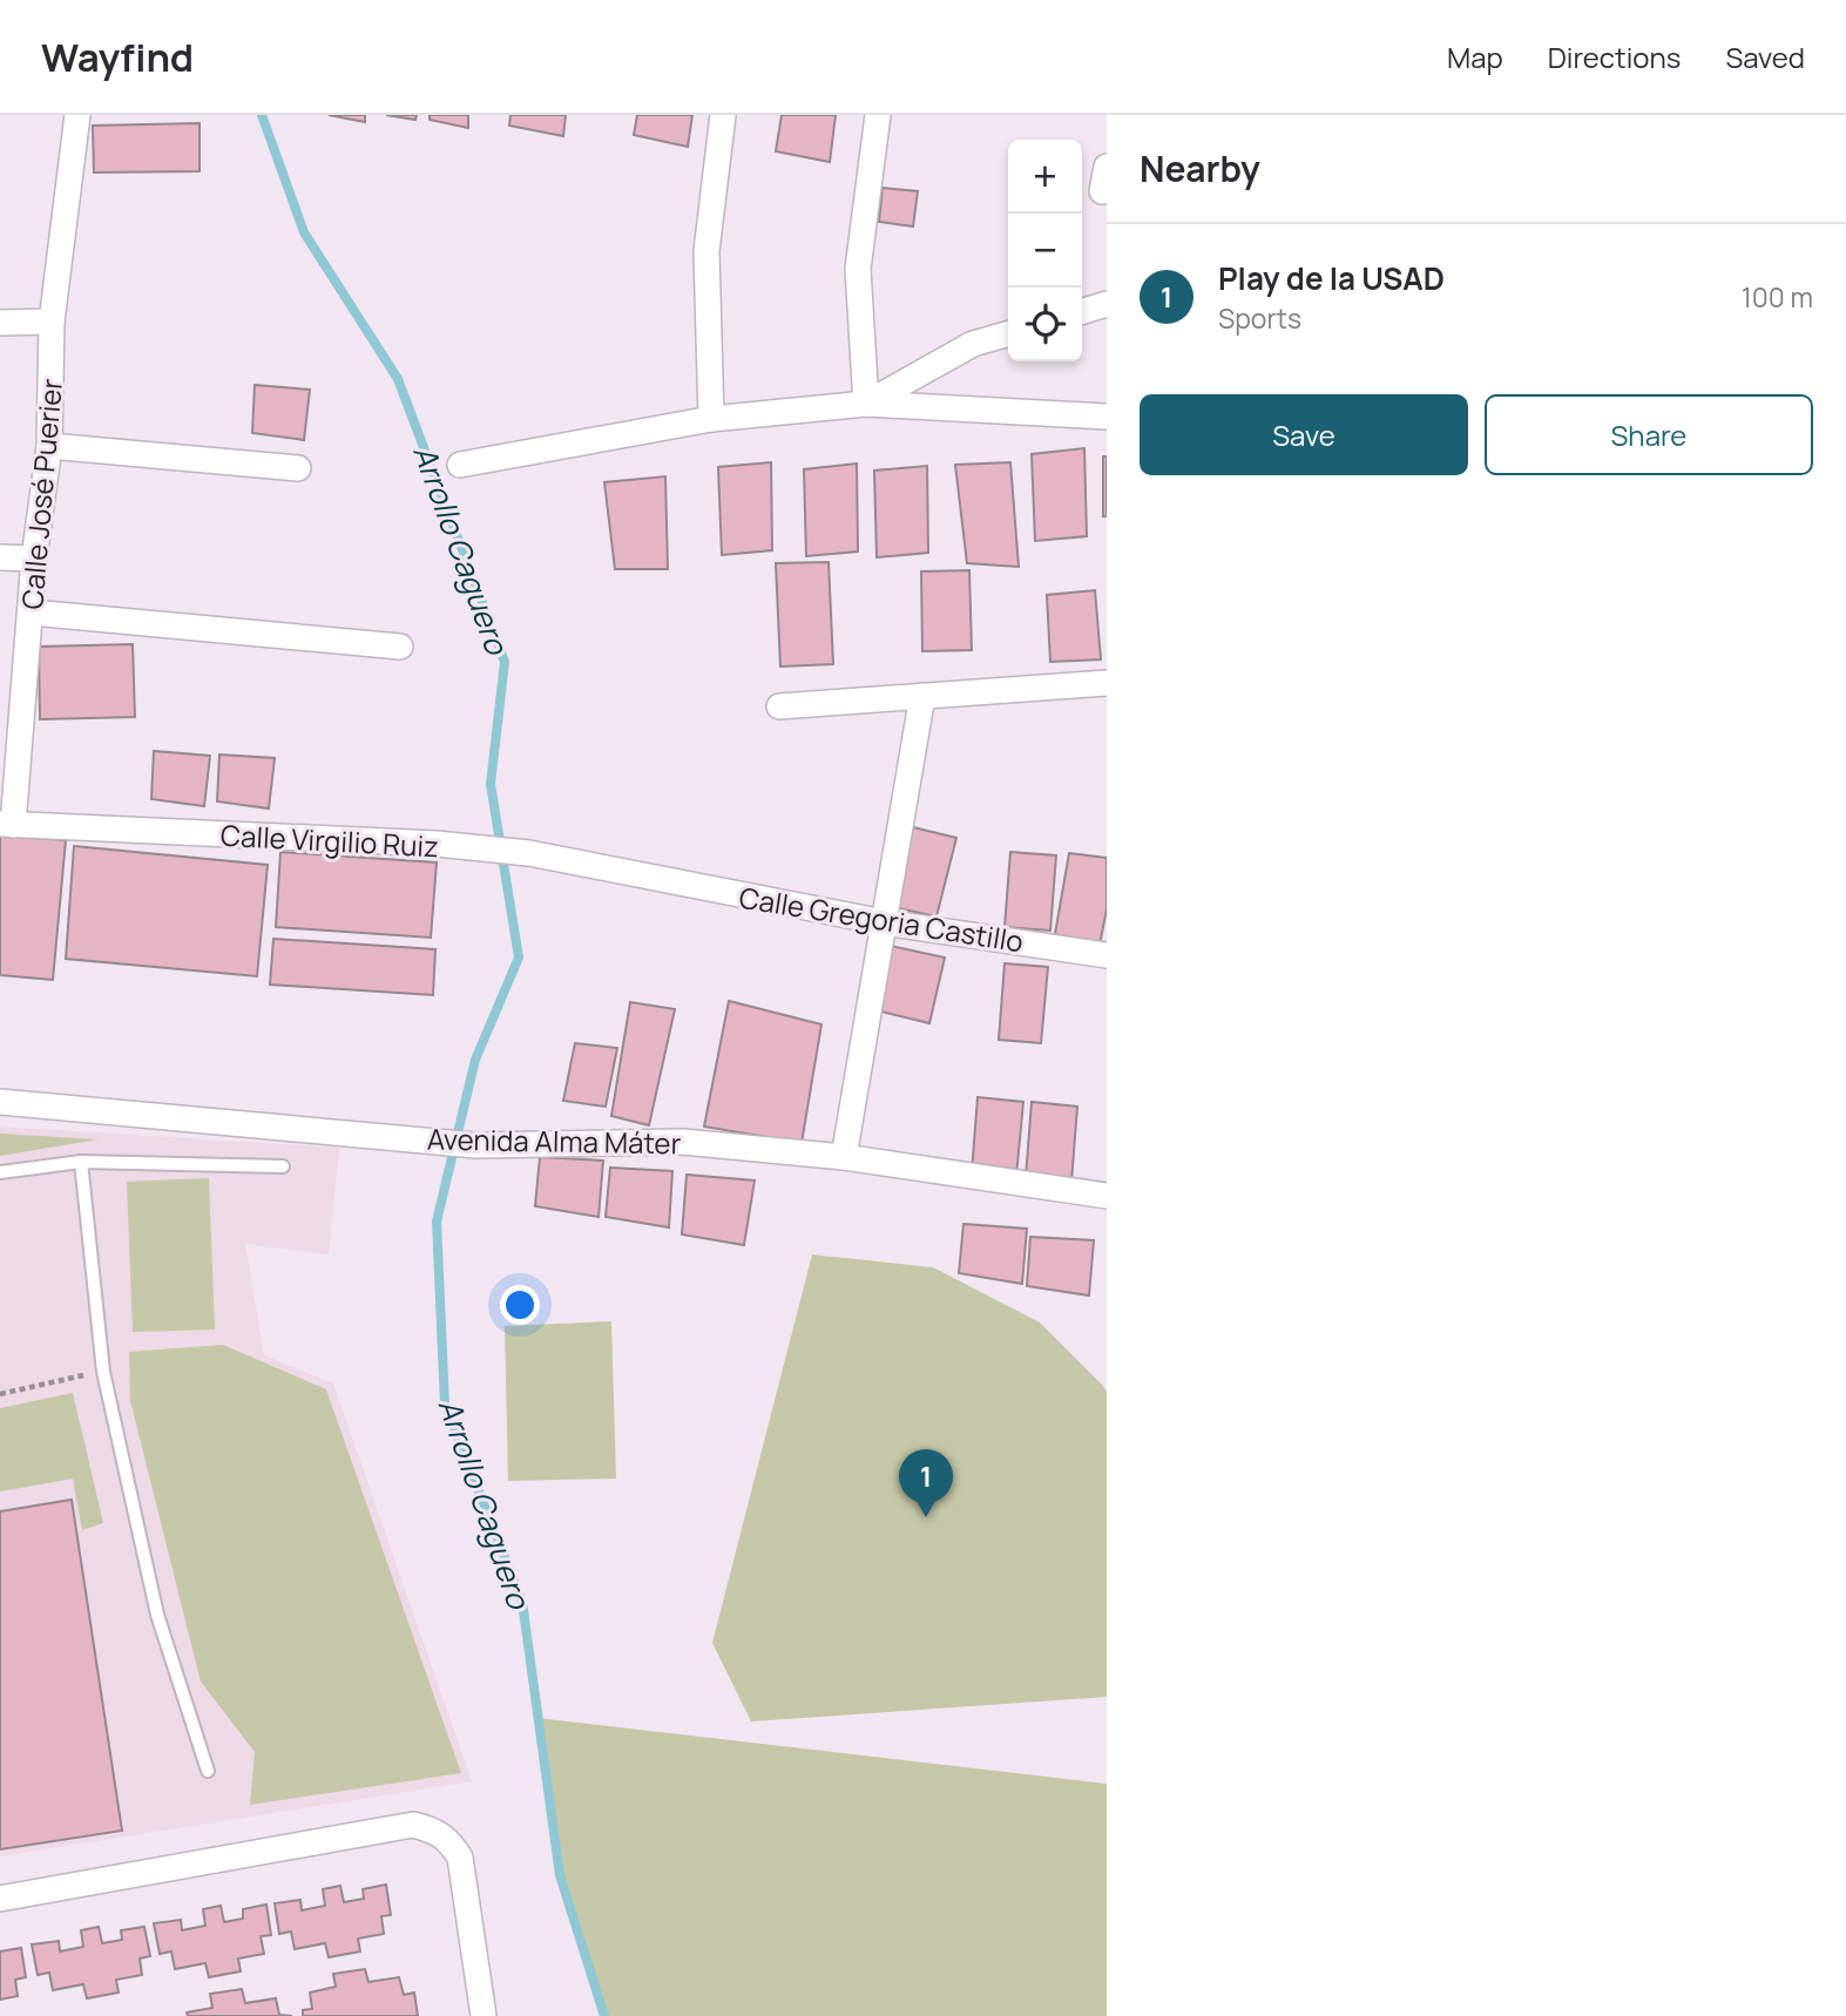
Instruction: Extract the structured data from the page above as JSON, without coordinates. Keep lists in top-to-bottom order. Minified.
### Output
{"streets":{"street":["Calle José Puerier","Calle Virgilio Ruiz","Calle Gregoria Castillo","Avenida Alma Máter"]},"crossings":[["Calle José Puerier","Calle Virgilio Ruiz"],["Calle Virgilio Ruiz","Calle Gregoria Castillo"]],"water":["Arrollo Caguero"],"page":{"header":"Wayfind","nav":["Map","Directions","Saved"],"heading":"Nearby","map_buttons":["+","−"],"list":[{"mark":"1","name":"Play de la USAD","note":"Sports","value":"100 m"}],"buttons":["Save","Share"],"pins":"1"}}
